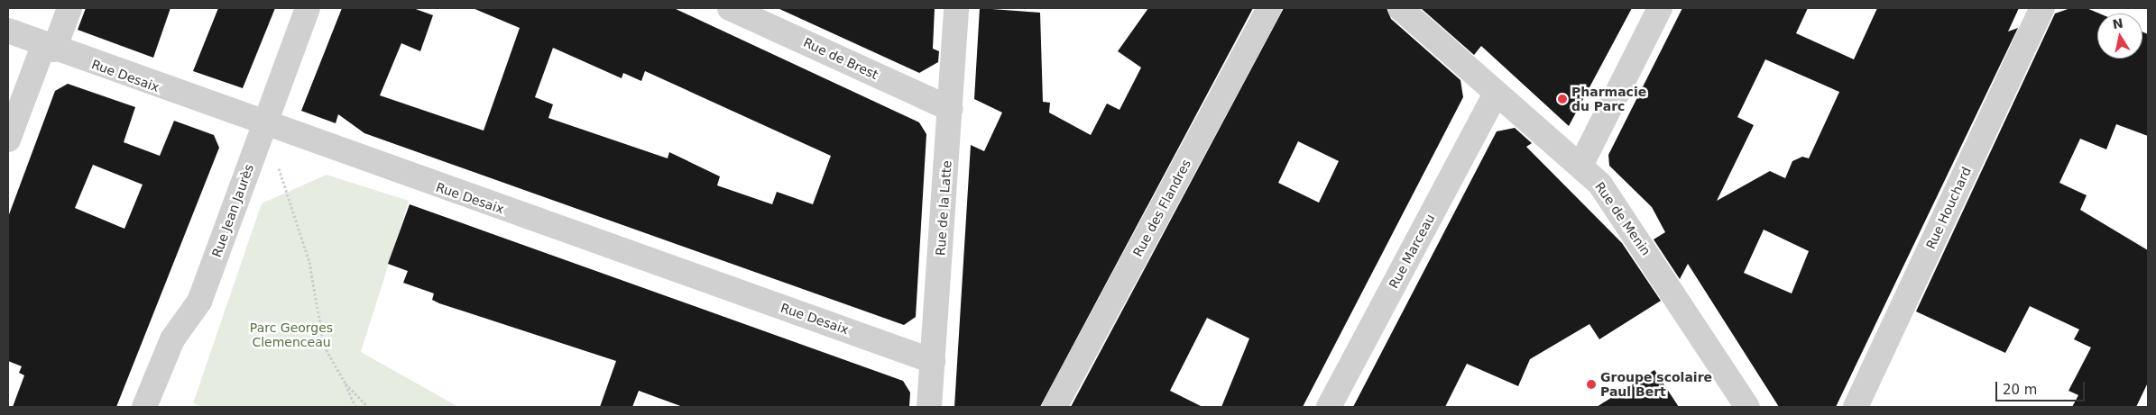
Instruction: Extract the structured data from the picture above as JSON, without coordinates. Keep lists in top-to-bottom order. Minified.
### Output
{"streets":{"street":["Rue de Brest","Rue Desaix","Rue de la Latte","Rue des Flandres","Rue Houchard","Rue Jean Jaurès","Rue de Menin","Rue Marceau"]},"crossings":[["Rue de Brest","Rue de la Latte"],["Rue Desaix","Rue de la Latte"],["Rue Desaix","Rue Jean Jaurès"],["Rue de Menin","Rue Marceau"]],"parks":["Parc Georges Clemenceau"],"places":["Pharmacie du Parc","Groupe scolaire Paul Bert"],"scale_bar":"20 m","north":"top"}
